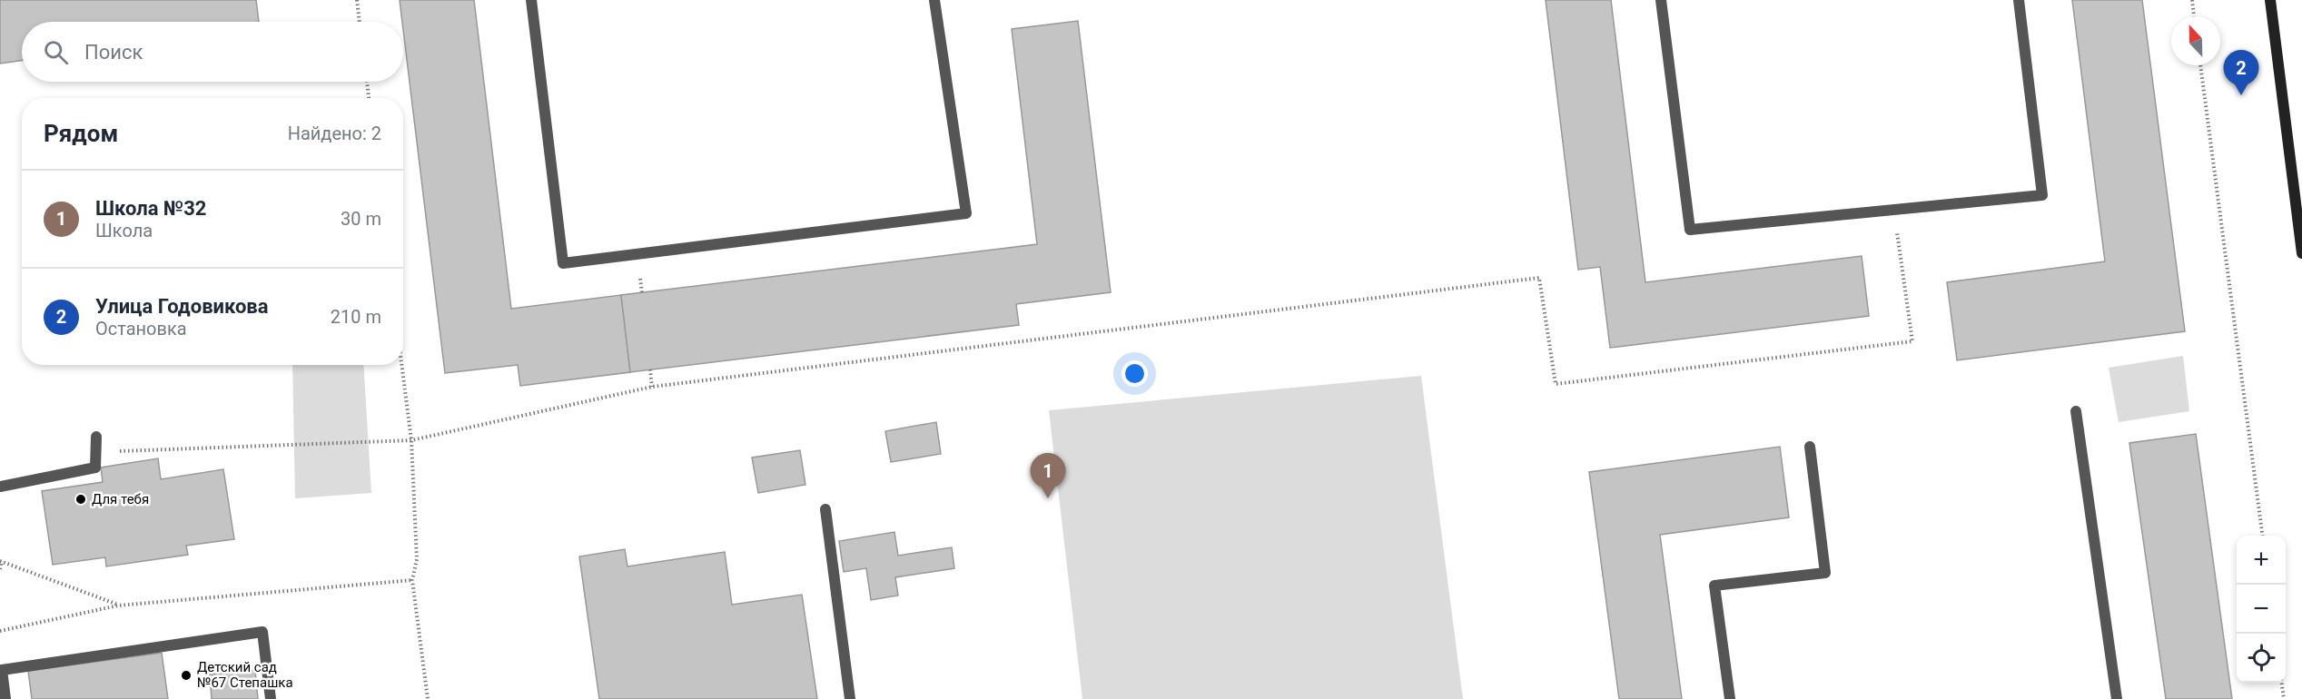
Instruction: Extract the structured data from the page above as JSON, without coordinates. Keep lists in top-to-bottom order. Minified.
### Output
{"places":["Для тебя","Детский сад №67 Степашка"],"north":"top","page":{"search":"Поиск","pins":["2","1"],"heading":["Рядом","Найдено: 2"],"list":[{"mark":"1","name":"Школа №32","note":"Школа","value":"30 m"},{"mark":"2","name":"Улица Годовикова","note":"Остановка","value":"210 m"}],"map_buttons":["+","−"]}}
